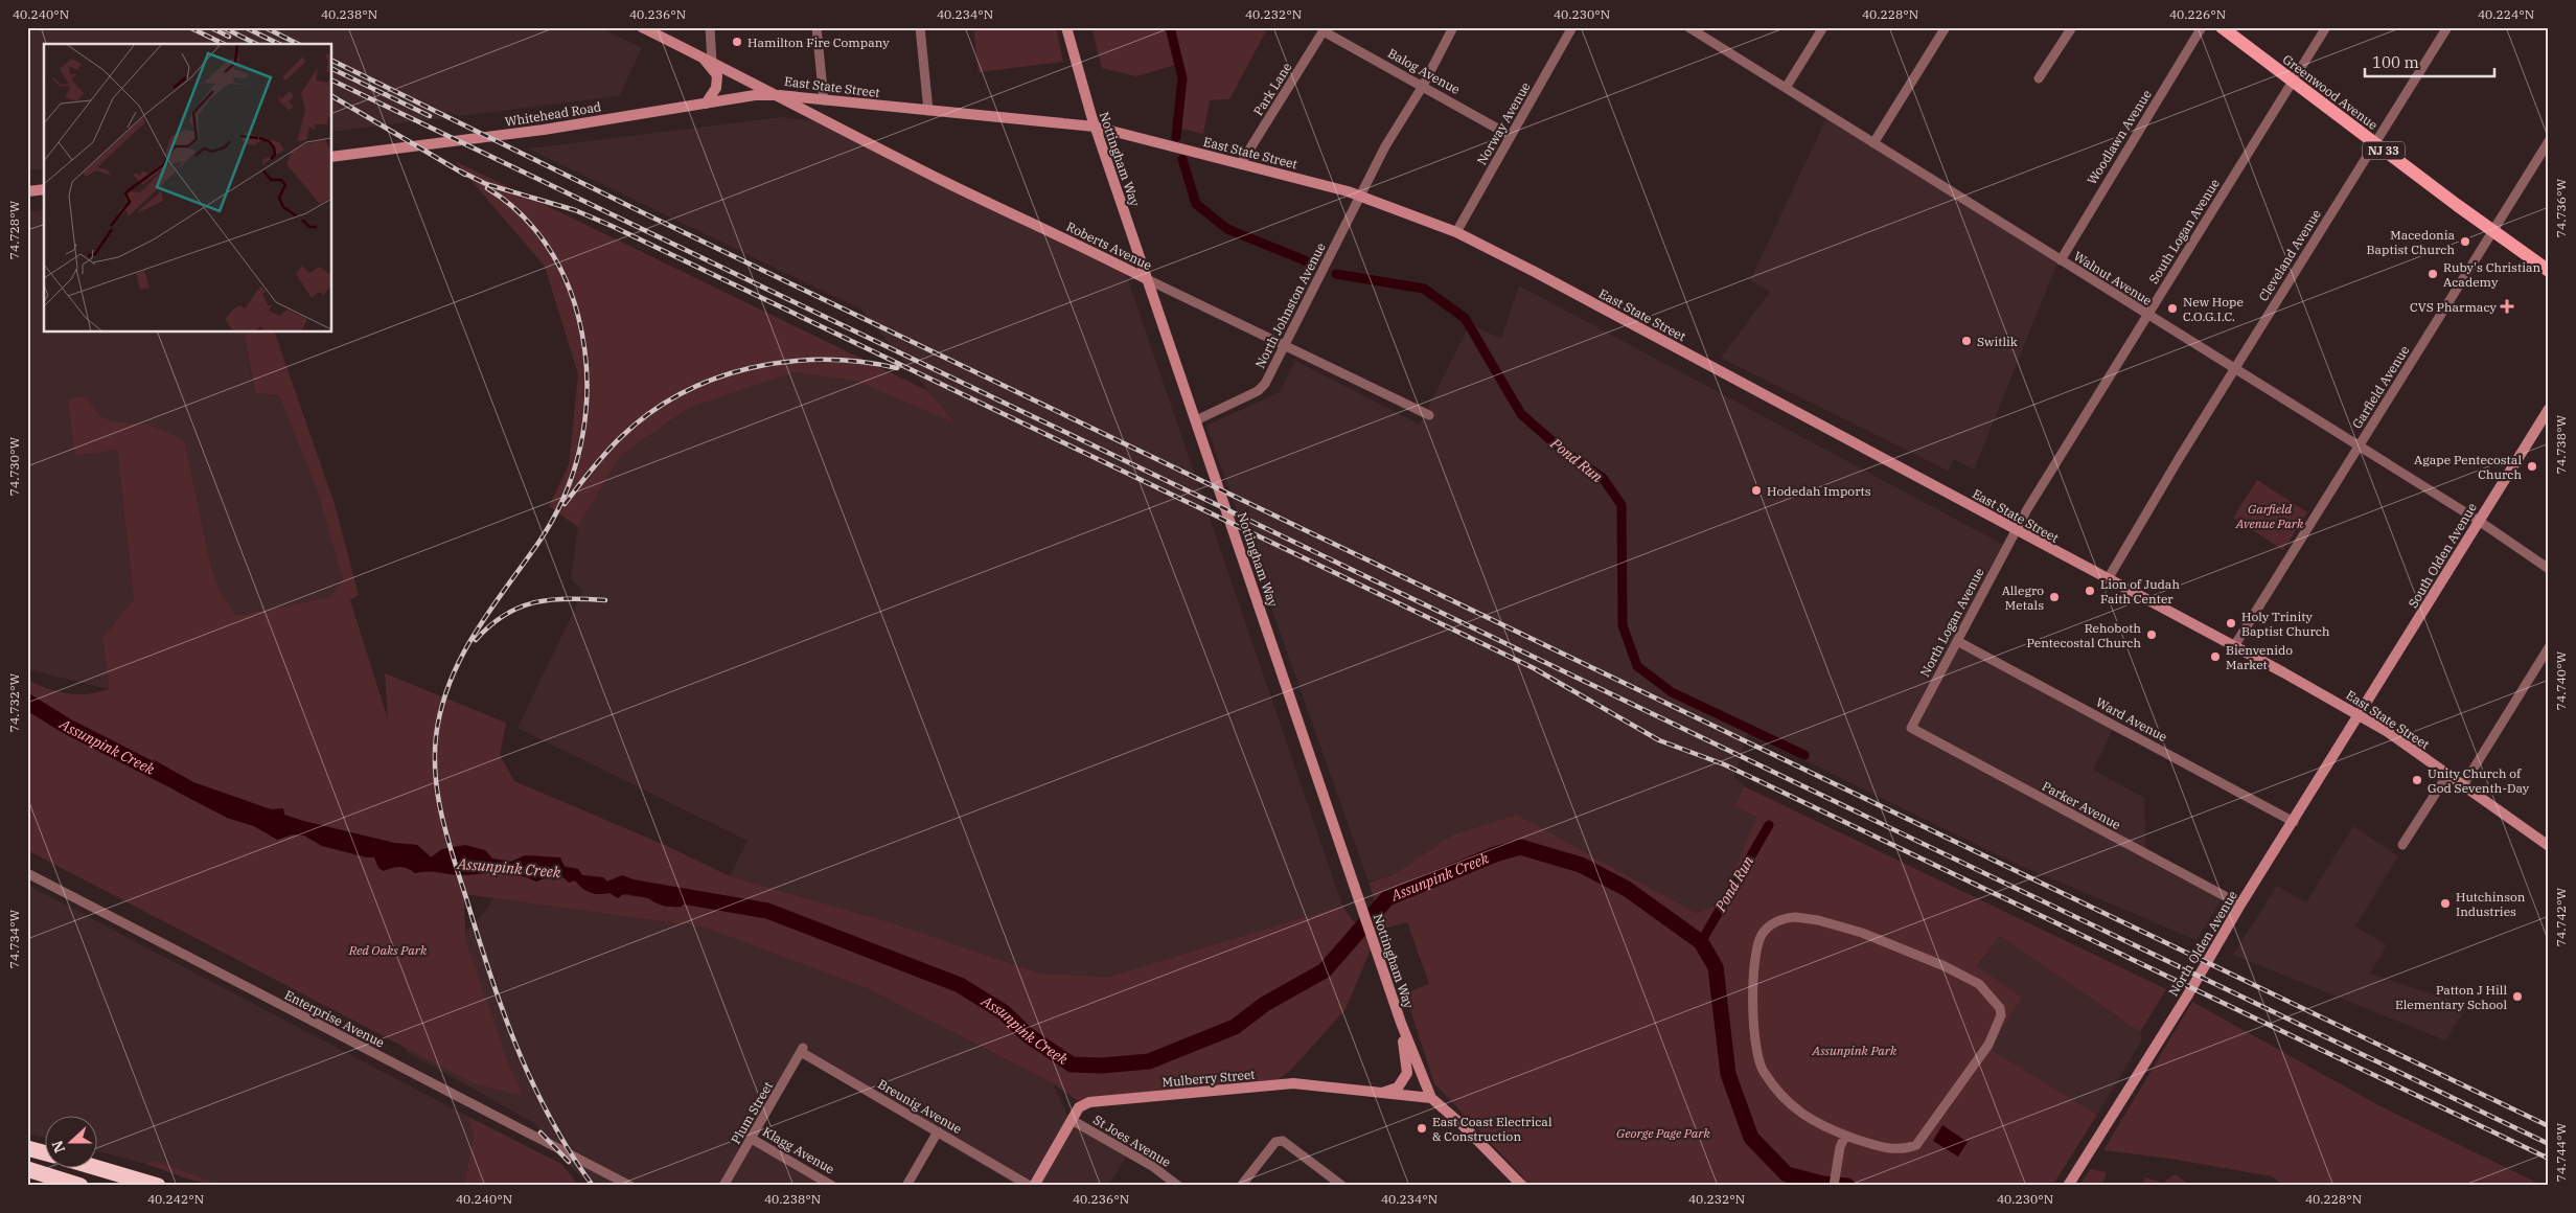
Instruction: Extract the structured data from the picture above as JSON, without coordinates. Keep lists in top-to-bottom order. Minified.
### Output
{"streets":{"main road":["Greenwood Avenue","NJ 33"],"street":["Balog Avenue","East State Street","Park Lane","Whitehead Road","Norway Avenue","Woodlawn Avenue","Nottingham Way","South Logan Avenue","Roberts Avenue","Cleveland Avenue","Walnut Avenue","North Johnston Avenue","Garfield Avenue","South Olden Avenue","North Logan Avenue","Ward Avenue","Parker Avenue","North Olden Avenue","Enterprise Avenue","Mulberry Street","Breunig Avenue","Plum Street","St Joes Avenue","Klagg Avenue"]},"crossings":[["Balog Avenue","Park Lane"],["Balog Avenue","Norway Avenue"],["Balog Avenue","North Johnston Avenue"],["East State Street","Park Lane"],["East State Street","Whitehead Road"],["East State Street","Norway Avenue"],["East State Street","Nottingham Way"],["East State Street","South Logan Avenue"],["East State Street","Roberts Avenue"],["East State Street","Cleveland Avenue"],["East State Street","North Johnston Avenue"],["East State Street","Garfield Avenue"],["East State Street","South Olden Avenue"],["East State Street","North Logan Avenue"],["East State Street","North Olden Avenue"],["Greenwood Avenue","South Logan Avenue"],["Greenwood Avenue","Cleveland Avenue"],["Greenwood Avenue","Garfield Avenue"],["Whitehead Road","Roberts Avenue"],["Woodlawn Avenue","Walnut Avenue"],["Nottingham Way","Roberts Avenue"],["Nottingham Way","North Johnston Avenue"],["Nottingham Way","Mulberry Street"],["South Logan Avenue","Walnut Avenue"],["South Logan Avenue","North Logan Avenue"],["Roberts Avenue","North Johnston Avenue"],["Cleveland Avenue","Walnut Avenue"],["Walnut Avenue","Garfield Avenue"],["Walnut Avenue","South Olden Avenue"],["South Olden Avenue","North Olden Avenue"],["North Logan Avenue","Ward Avenue"],["North Logan Avenue","Parker Avenue"],["Ward Avenue","North Olden Avenue"],["Parker Avenue","North Olden Avenue"],["Mulberry Street","Breunig Avenue"],["Mulberry Street","St Joes Avenue"],["Breunig Avenue","Plum Street"],["Plum Street","Klagg Avenue"]],"water":["Pond Run","Assunpink Creek"],"parks":["Garfield Avenue Park","Red Oaks Park","Assunpink Park","George Page Park"],"places":{"other":["Hamilton Fire Company","Macedonia Baptist Church","Ruby's Christian Academy","New Hope C.O.G.I.C.","Switlik","Agape Pentecostal Church","Hodedah Imports","Lion of Judah Faith Center","Allegro Metals","Holy Trinity Baptist Church","Rehoboth Pentecostal Church","Bienvenido Market","Unity Church of God Seventh-Day","Hutchinson Industries","Patton J Hill Elementary School","East Coast Electrical & Construction"],"health":["CVS Pharmacy"]},"scale_bar":"100 m","north":"left","coordinates":["40.240°N","40.238°N","40.236°N","40.234°N","40.232°N","40.230°N","40.228°N","40.226°N","40.224°N","74.736°W","74.728°W","74.738°W","74.730°W","74.740°W","74.732°W","74.742°W","74.734°W","74.744°W","40.242°N"]}
